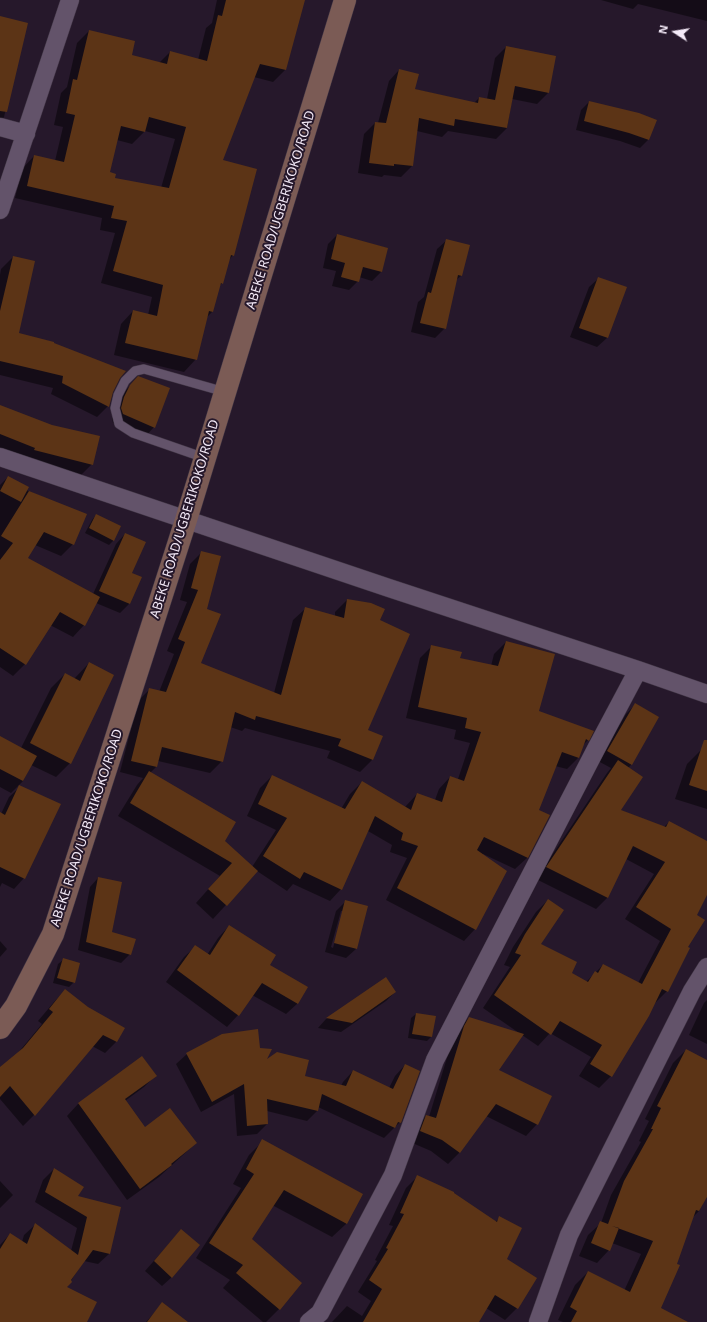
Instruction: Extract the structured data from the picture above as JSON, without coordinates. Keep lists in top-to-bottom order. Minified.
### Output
{"streets":{"street":["ABEKE ROAD/UGBERIKOKO/ROAD"]},"north":"left"}
